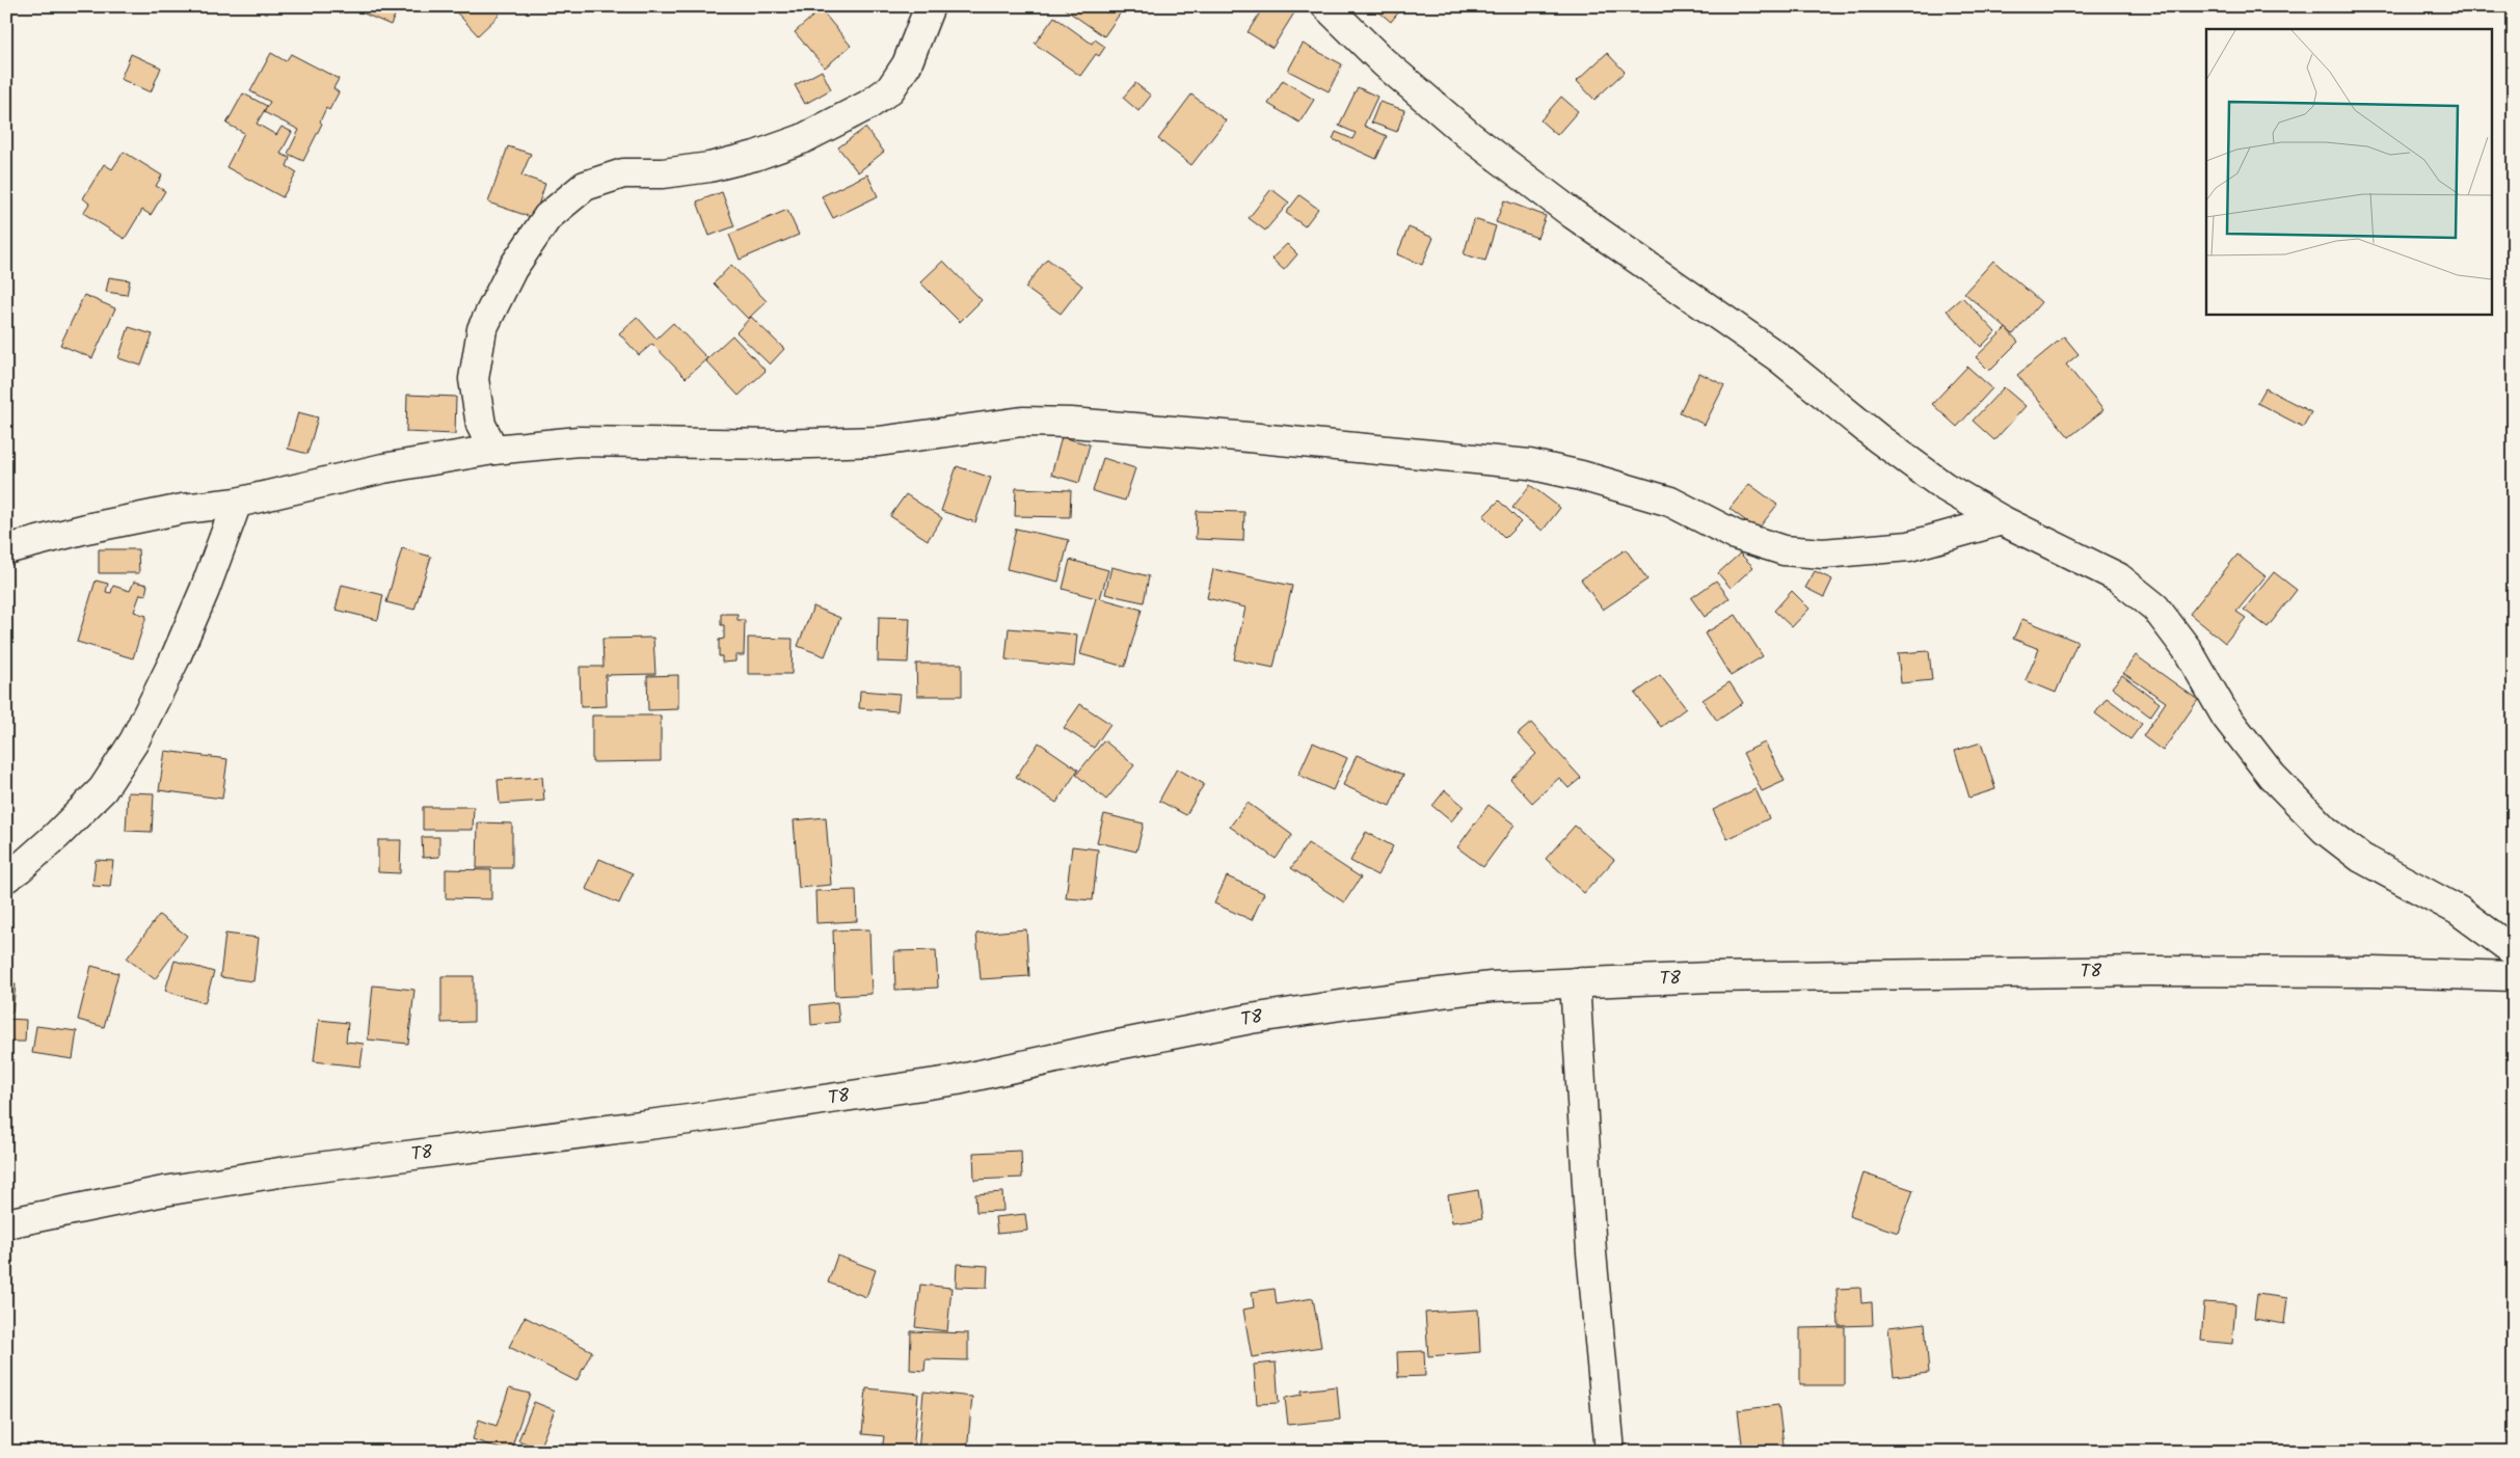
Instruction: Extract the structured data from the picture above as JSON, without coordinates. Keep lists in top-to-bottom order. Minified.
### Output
{"streets":{"street":["T8"]}}
